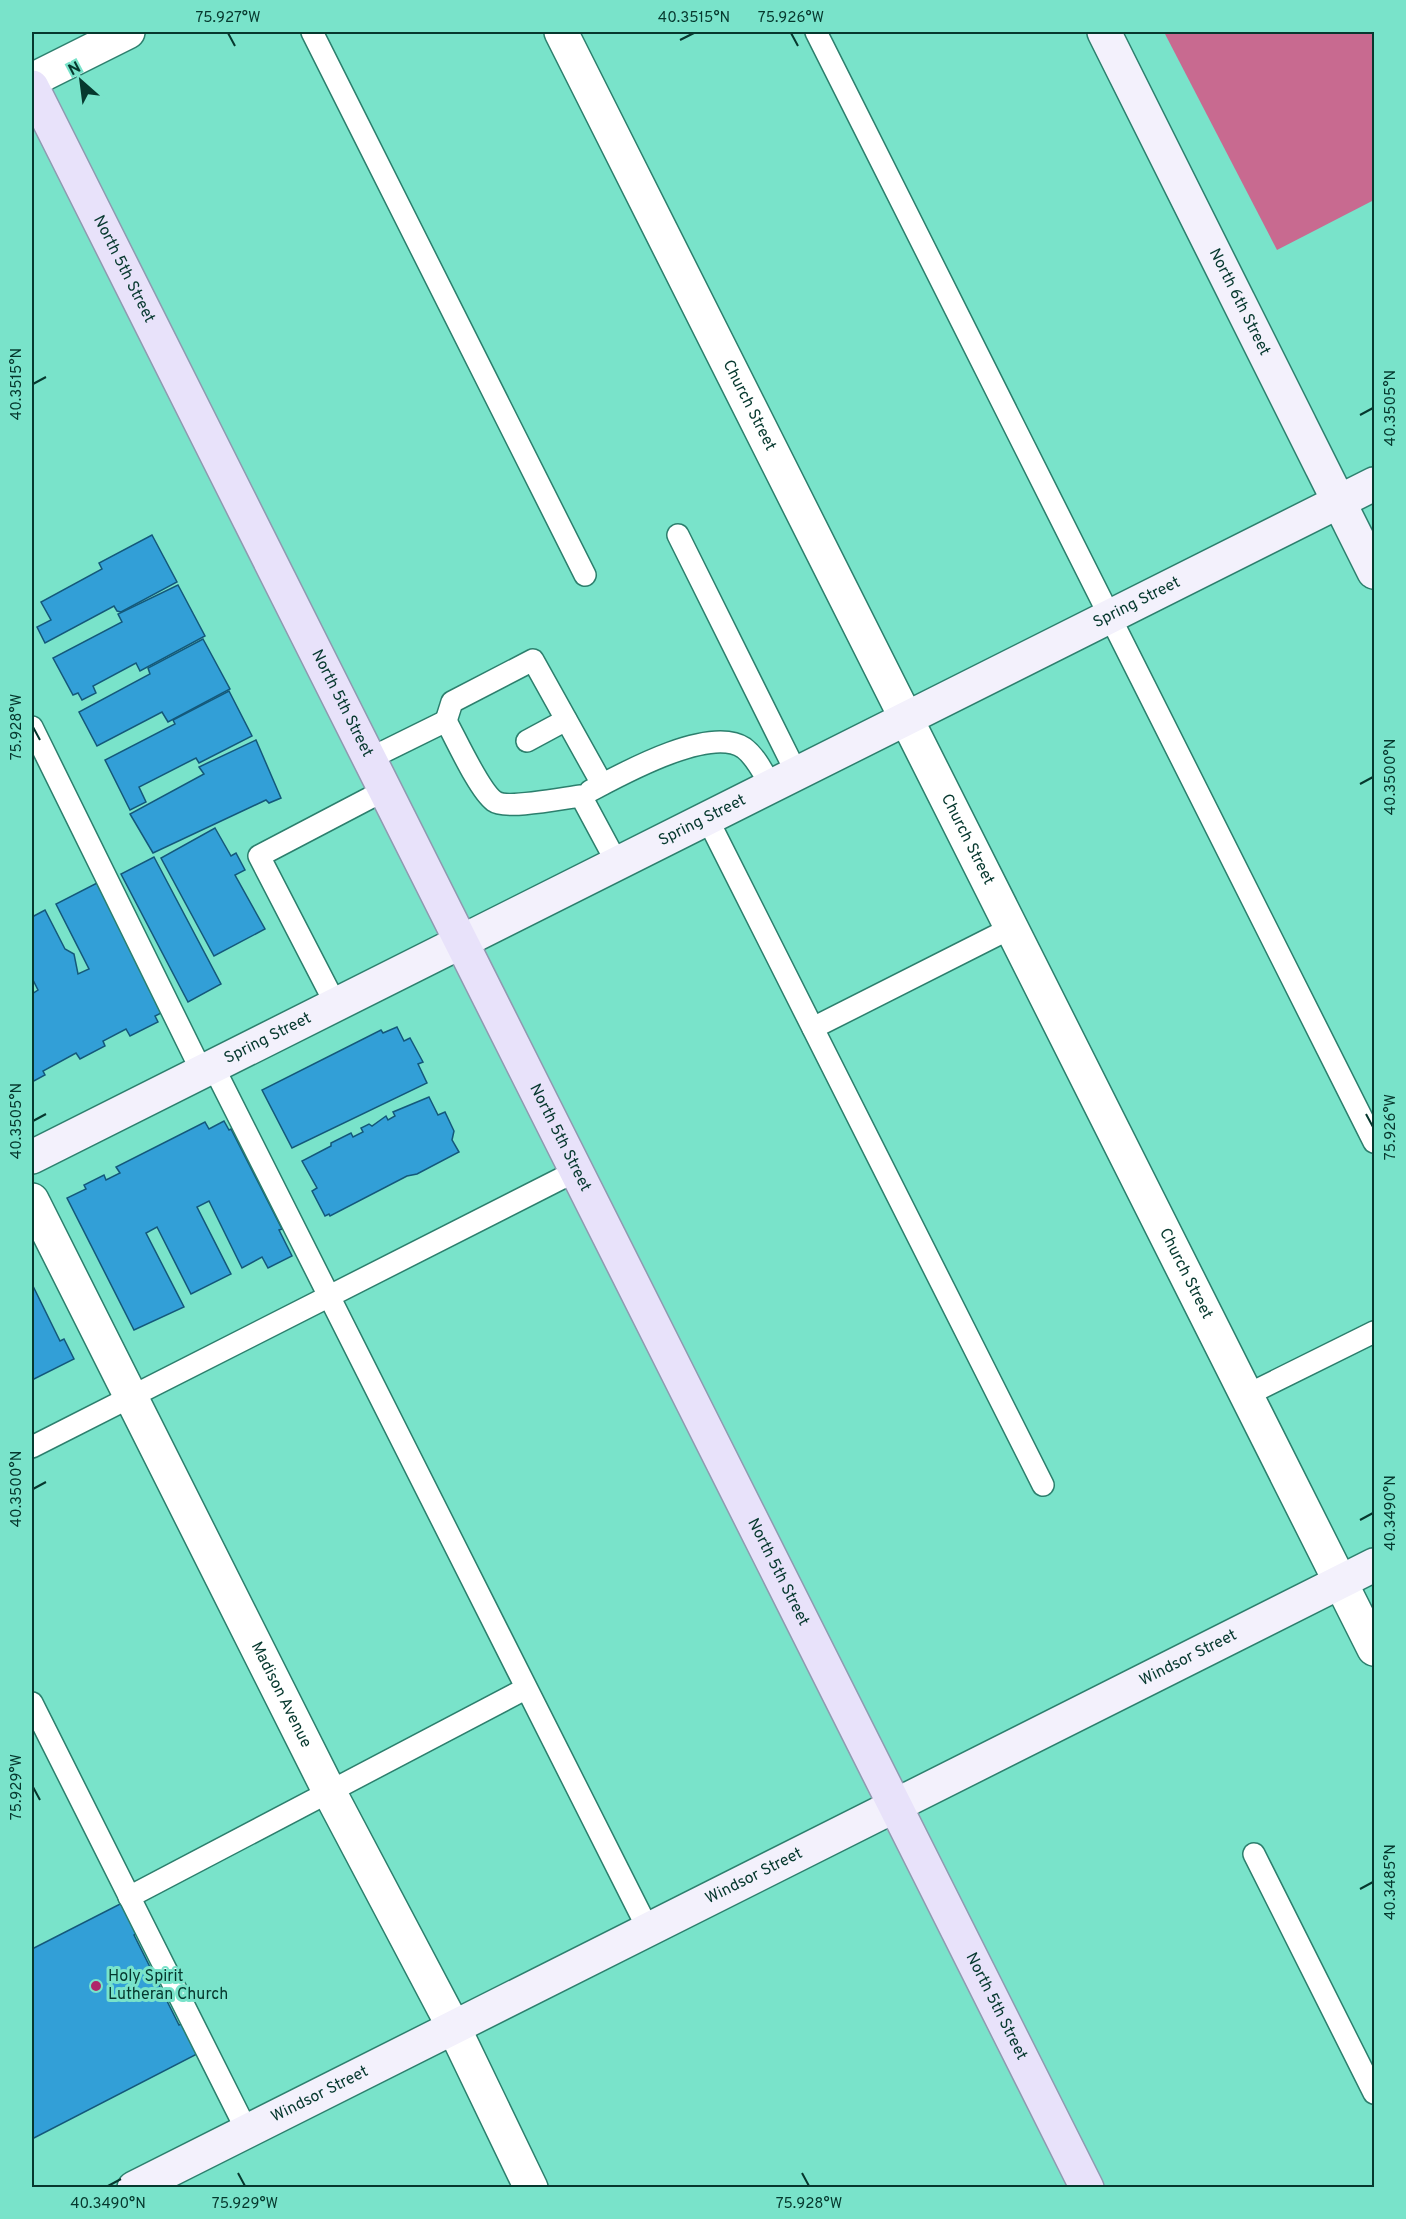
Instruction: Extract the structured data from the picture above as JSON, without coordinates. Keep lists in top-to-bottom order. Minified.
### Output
{"streets":{"main road":["North 5th Street","North 6th Street","Spring Street","Windsor Street"],"street":["Church Street","Madison Avenue"]},"crossings":[["North 5th Street","Spring Street"],["North 5th Street","Windsor Street"],["North 6th Street","Spring Street"],["Church Street","Spring Street"],["Church Street","Windsor Street"],["Windsor Street","Madison Avenue"]],"places":["Holy Spirit Lutheran Church"],"north":"top left","coordinates":["75.927°W","40.3515°N","75.926°W","40.3505°N","75.928°W","40.3500°N","40.3490°N","75.929°W","40.3485°N"]}
